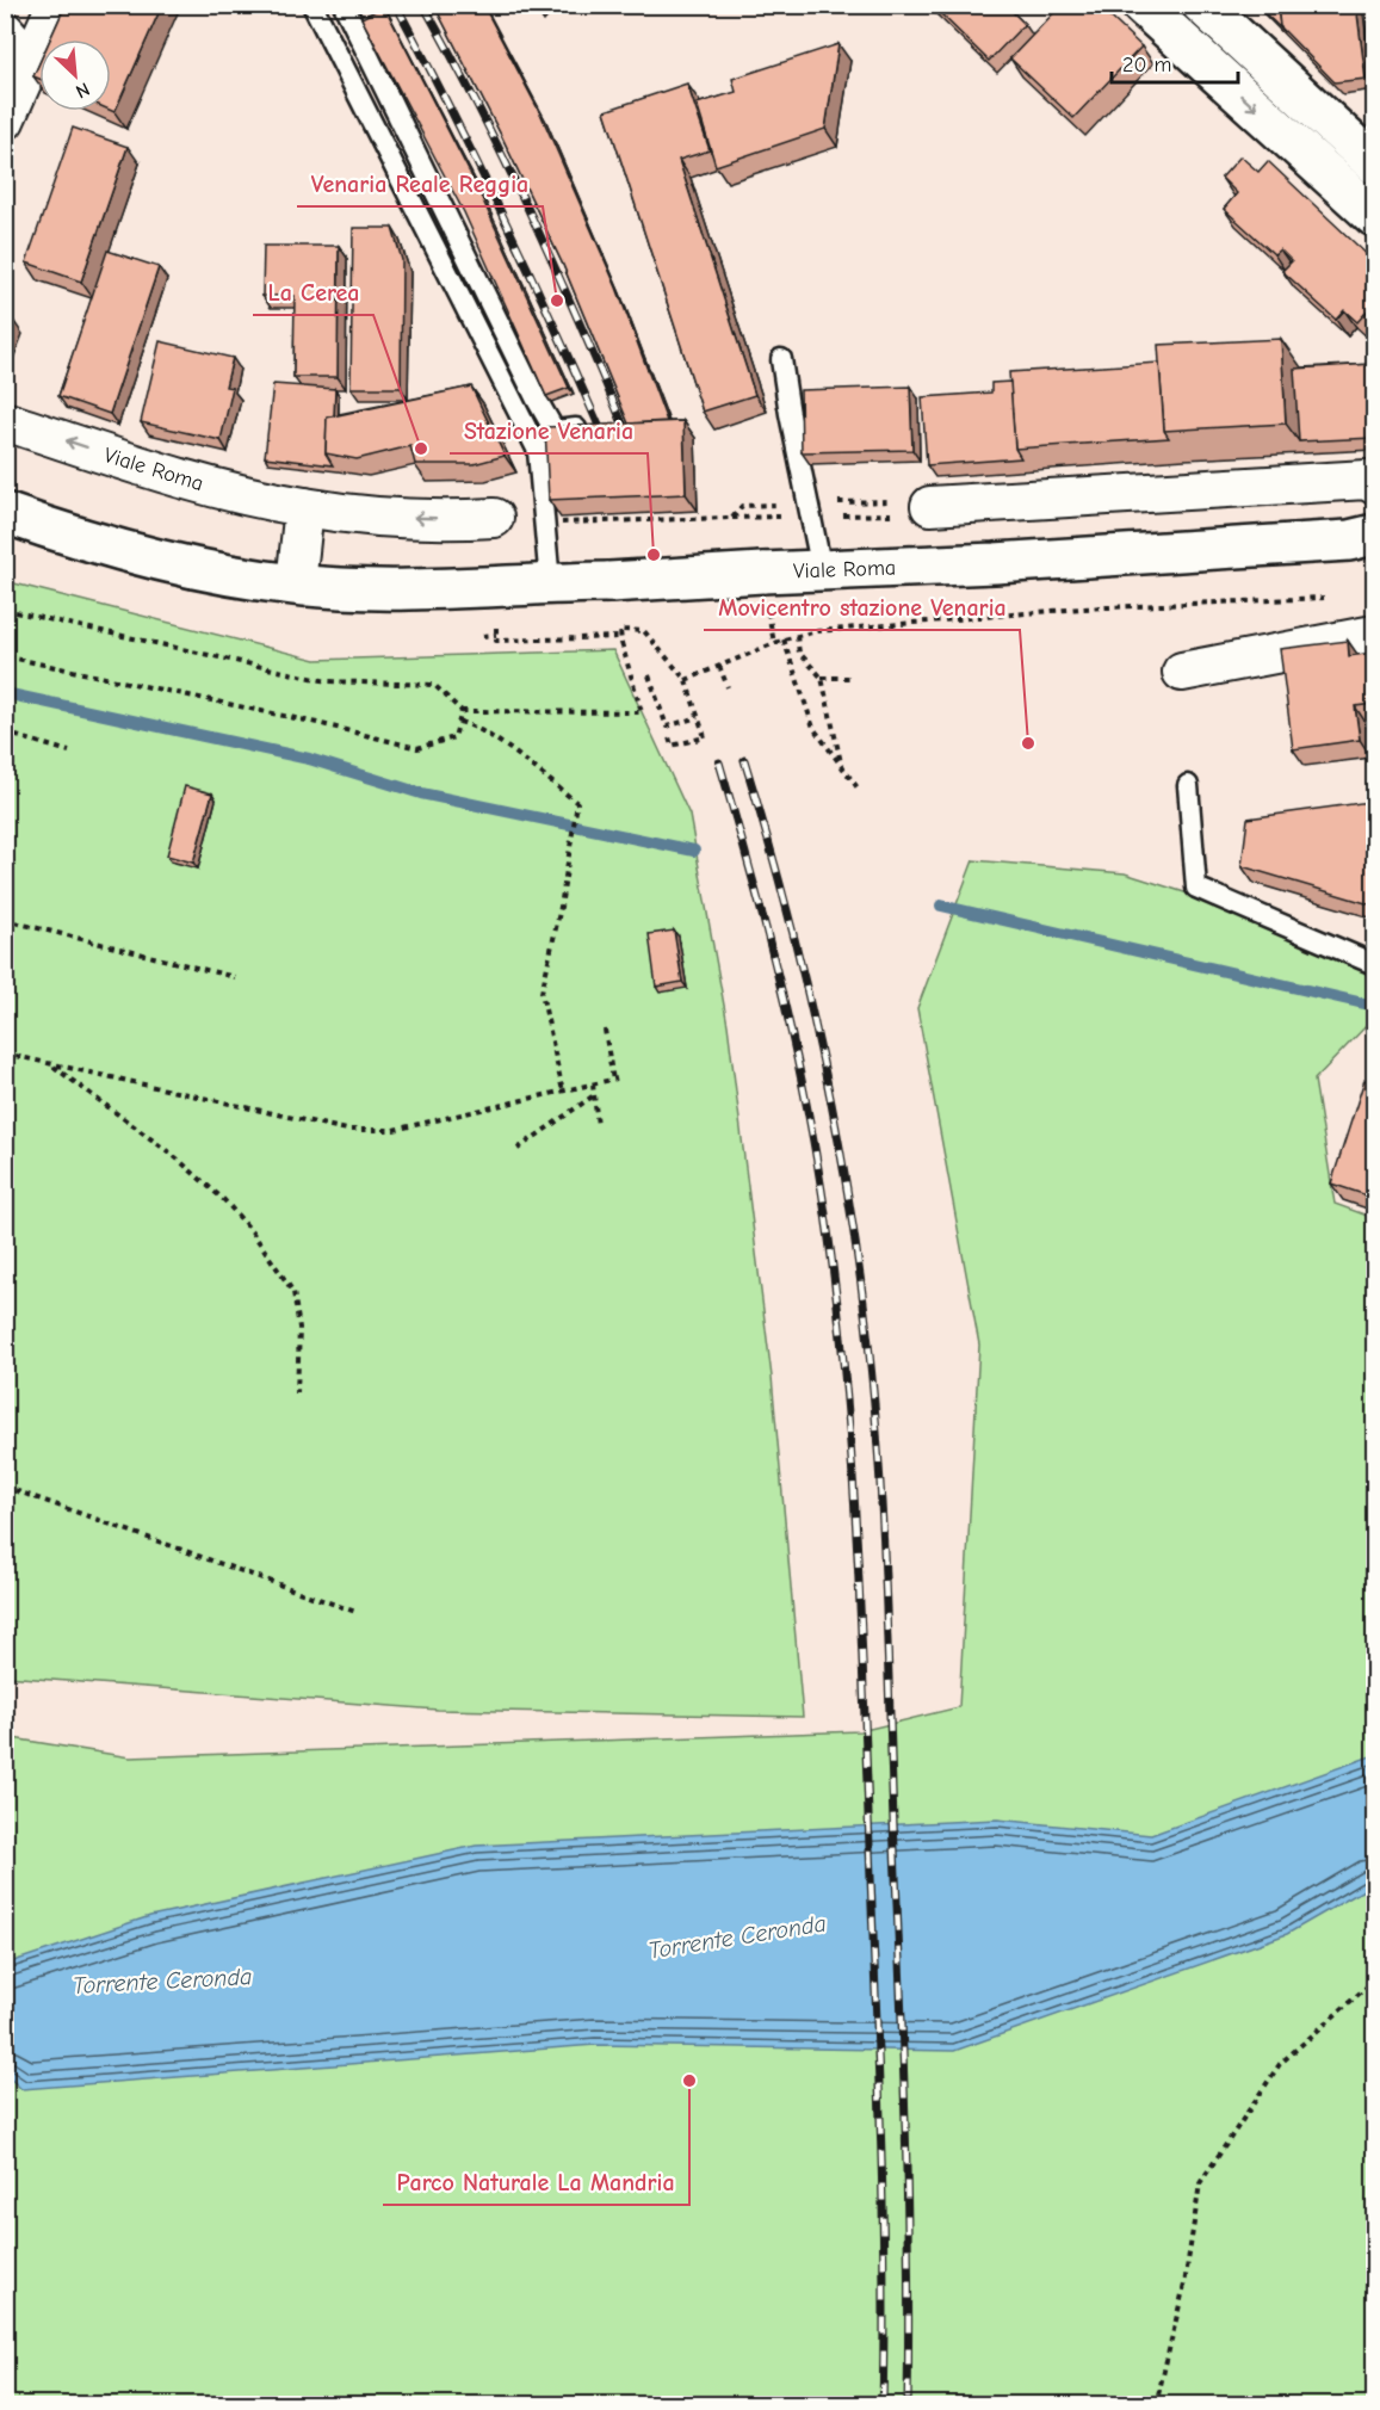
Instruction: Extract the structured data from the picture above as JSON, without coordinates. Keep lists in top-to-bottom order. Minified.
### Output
{"streets":{"street":["Viale Roma"]},"water":["Torrente Ceronda"],"places":["Venaria Reale Reggia","La Cerea","Stazione Venaria","Movicentro stazione Venaria","Parco Naturale La Mandria"],"scale_bar":"20 m","north":"bottom right"}
